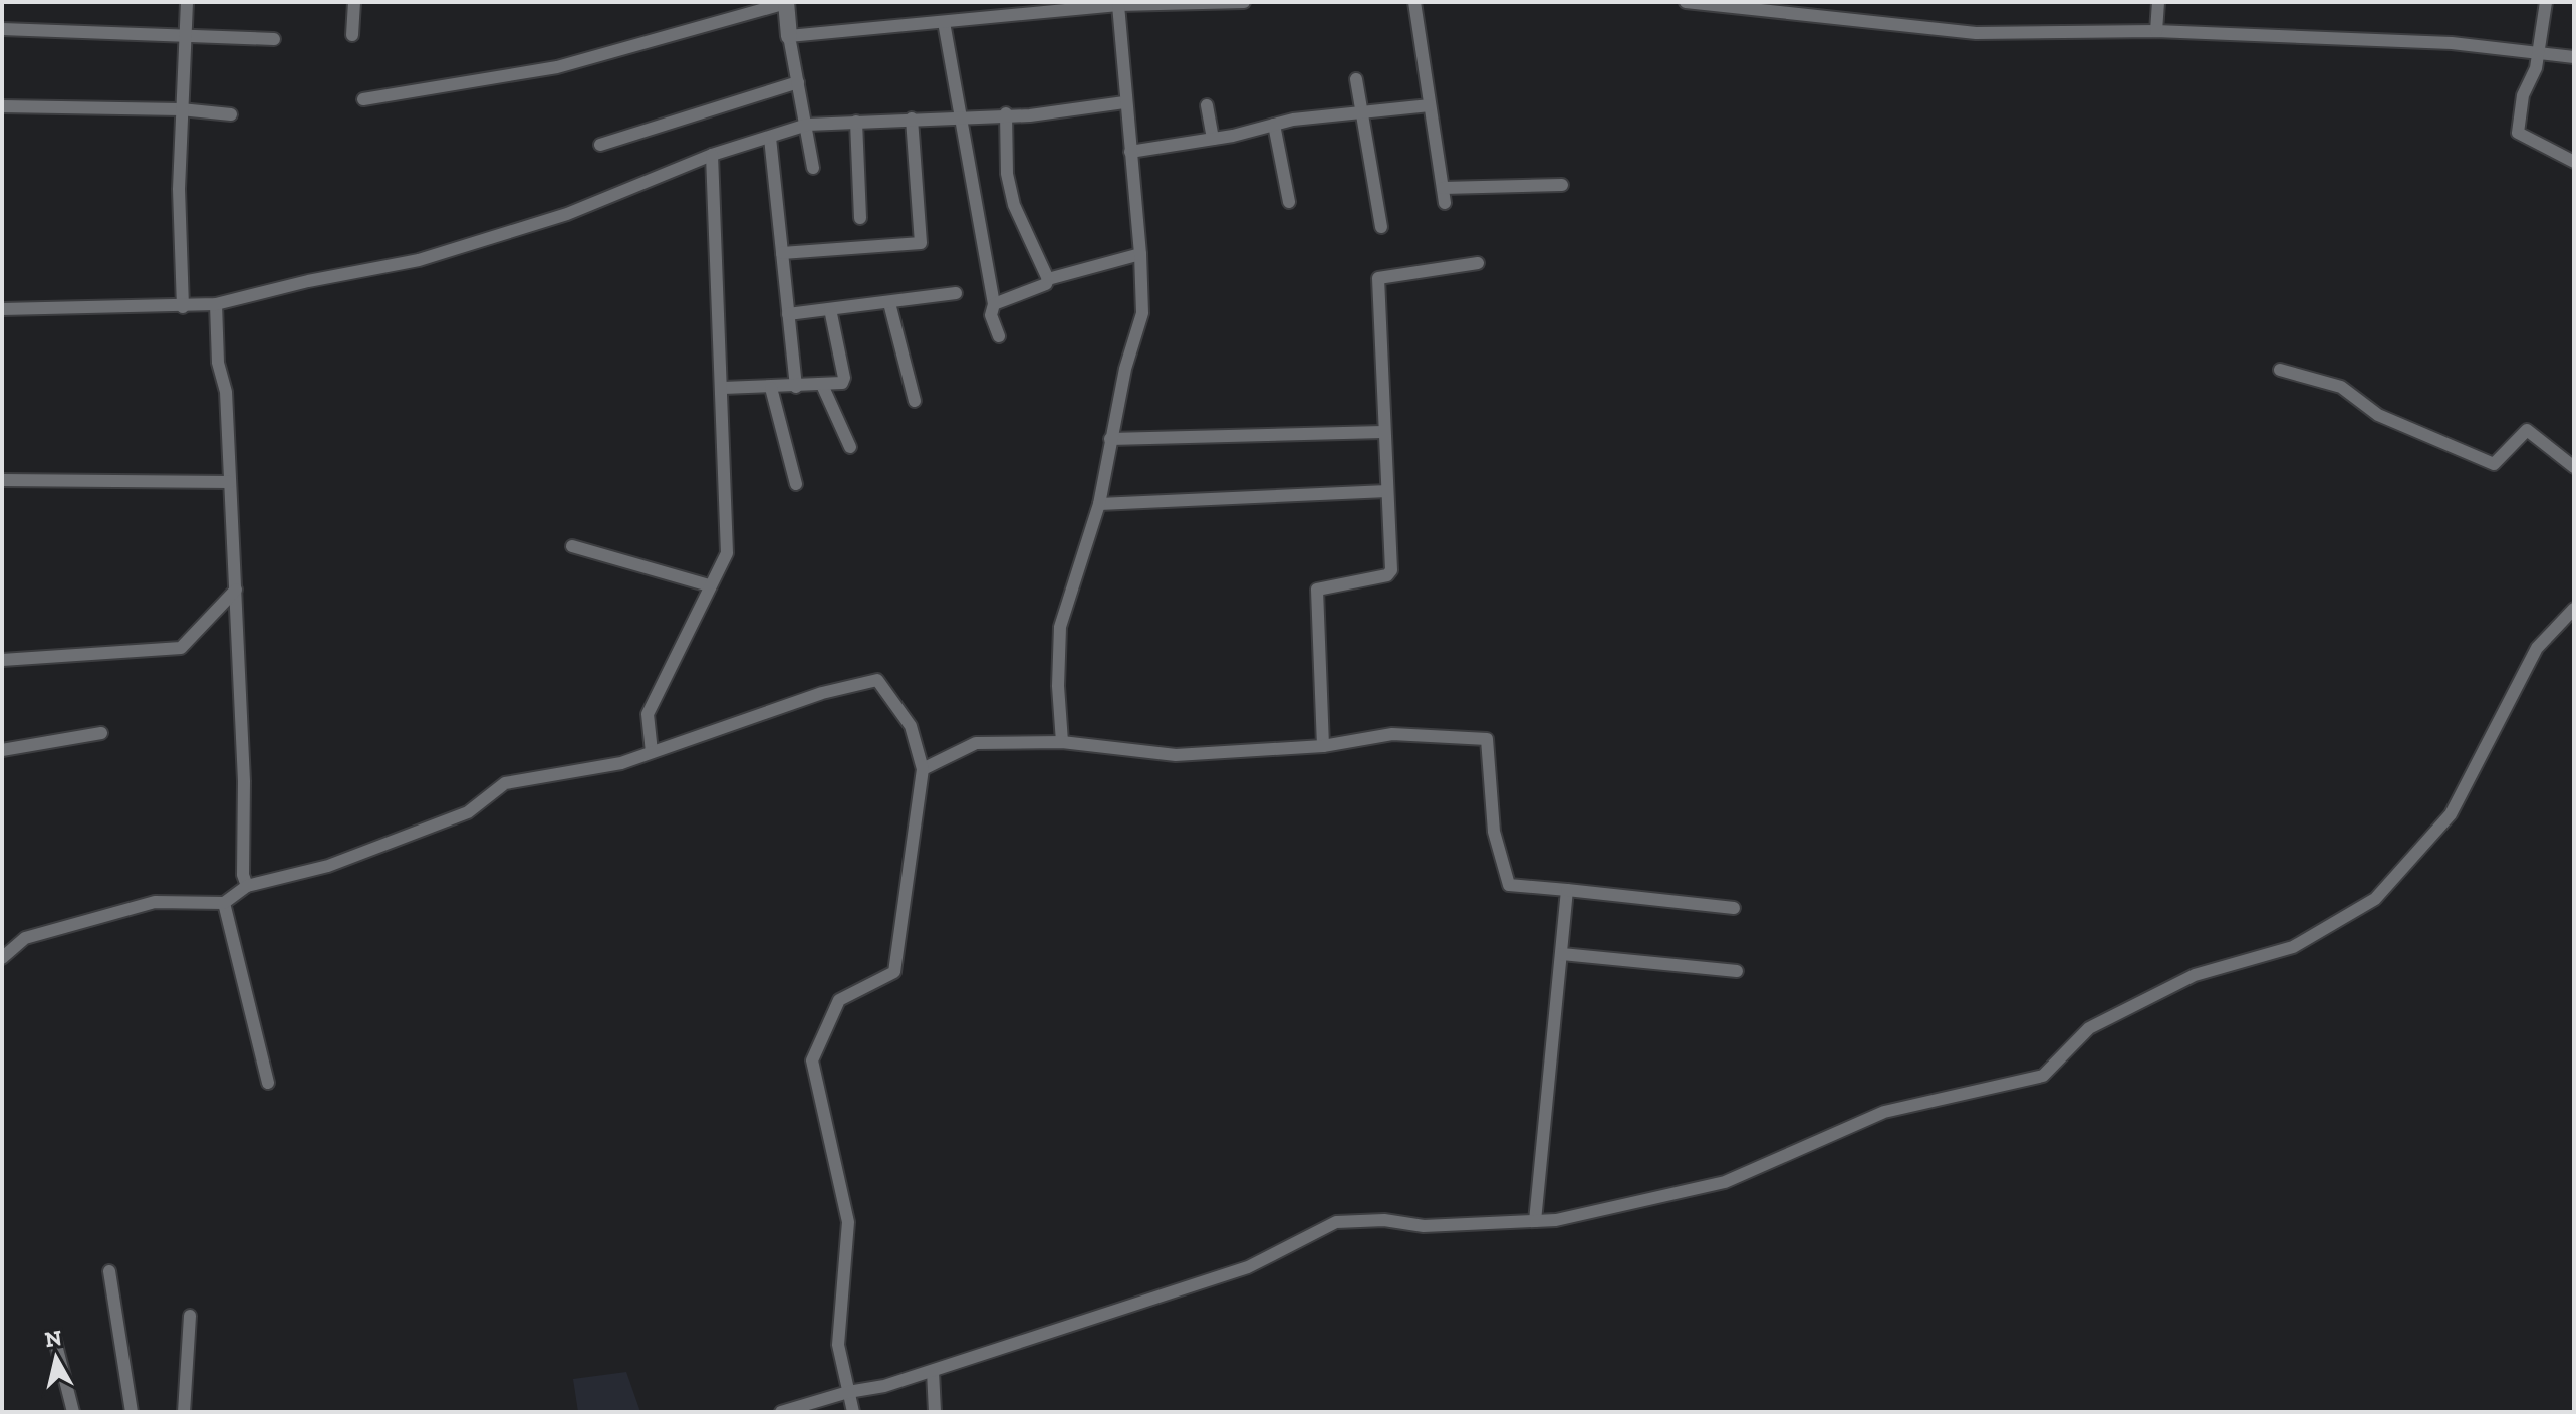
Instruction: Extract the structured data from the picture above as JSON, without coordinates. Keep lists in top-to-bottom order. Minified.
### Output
{"north":"top"}
